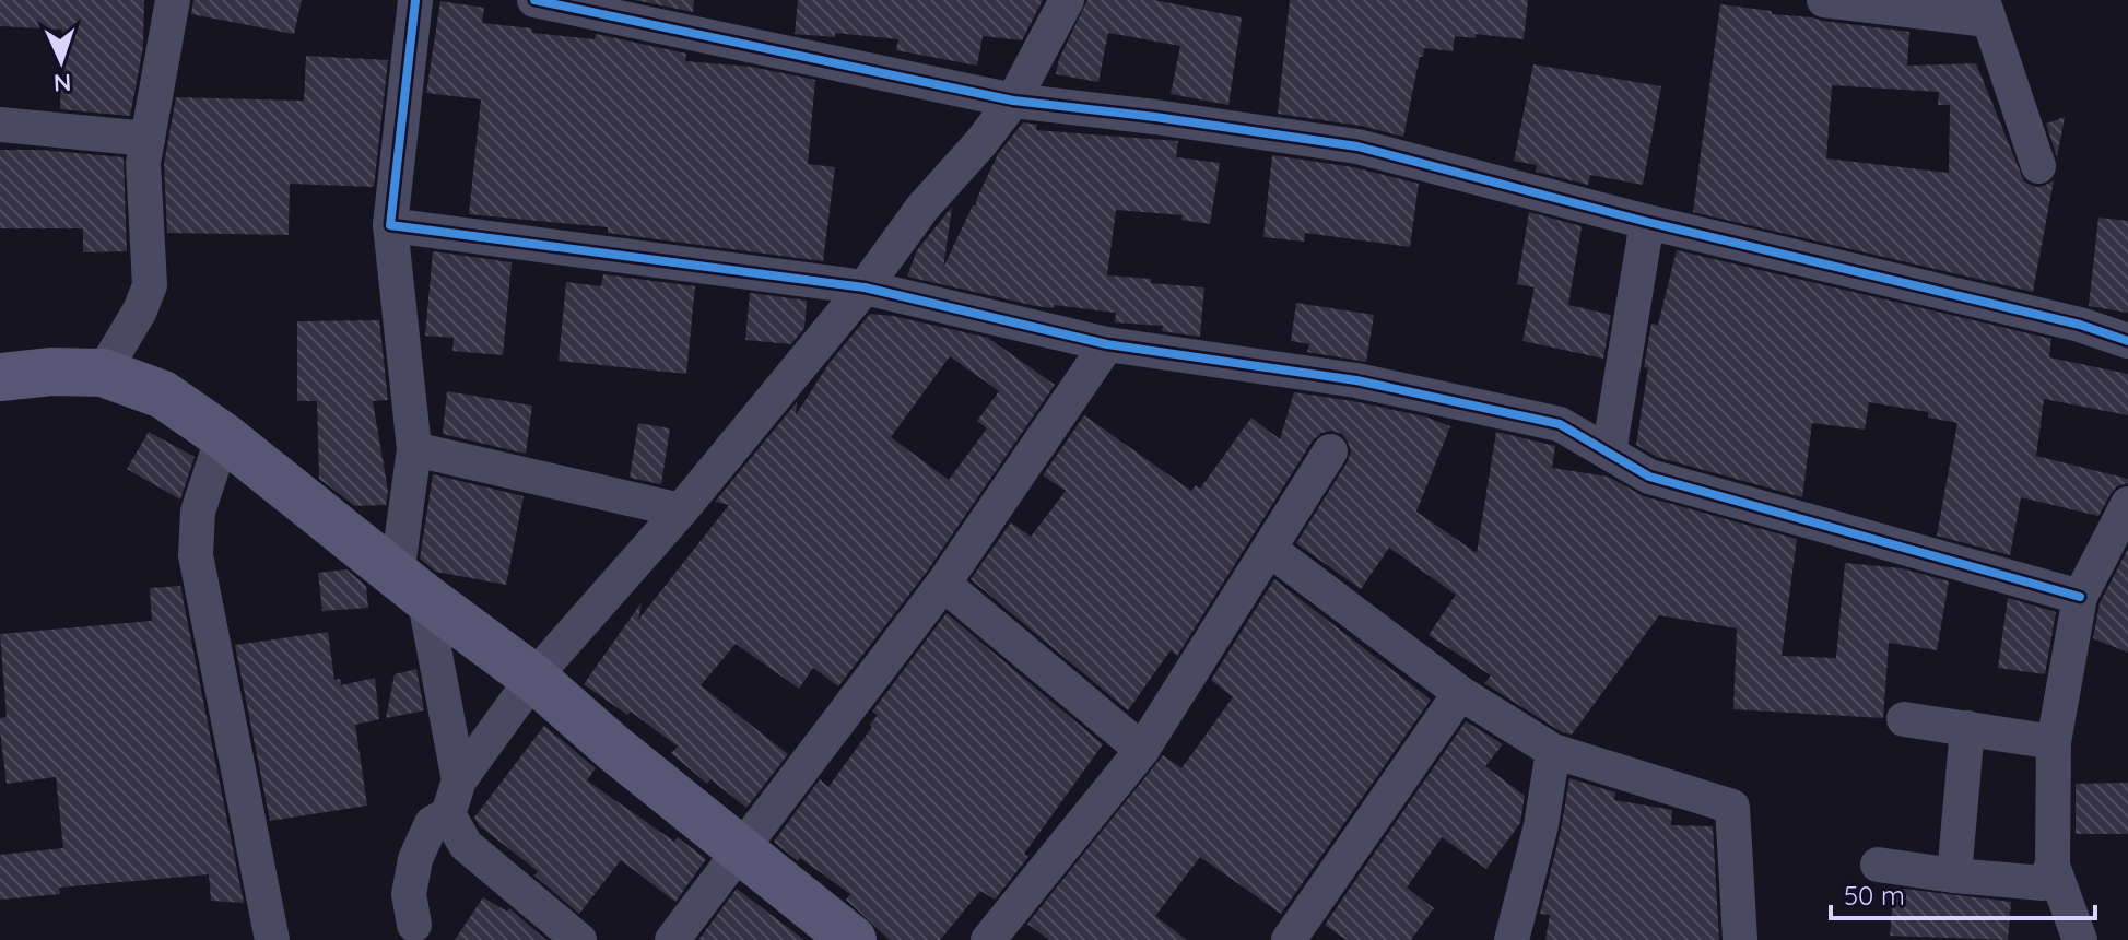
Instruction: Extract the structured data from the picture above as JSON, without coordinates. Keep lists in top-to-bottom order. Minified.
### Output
{"scale_bar":"50 m","north":"bottom"}
